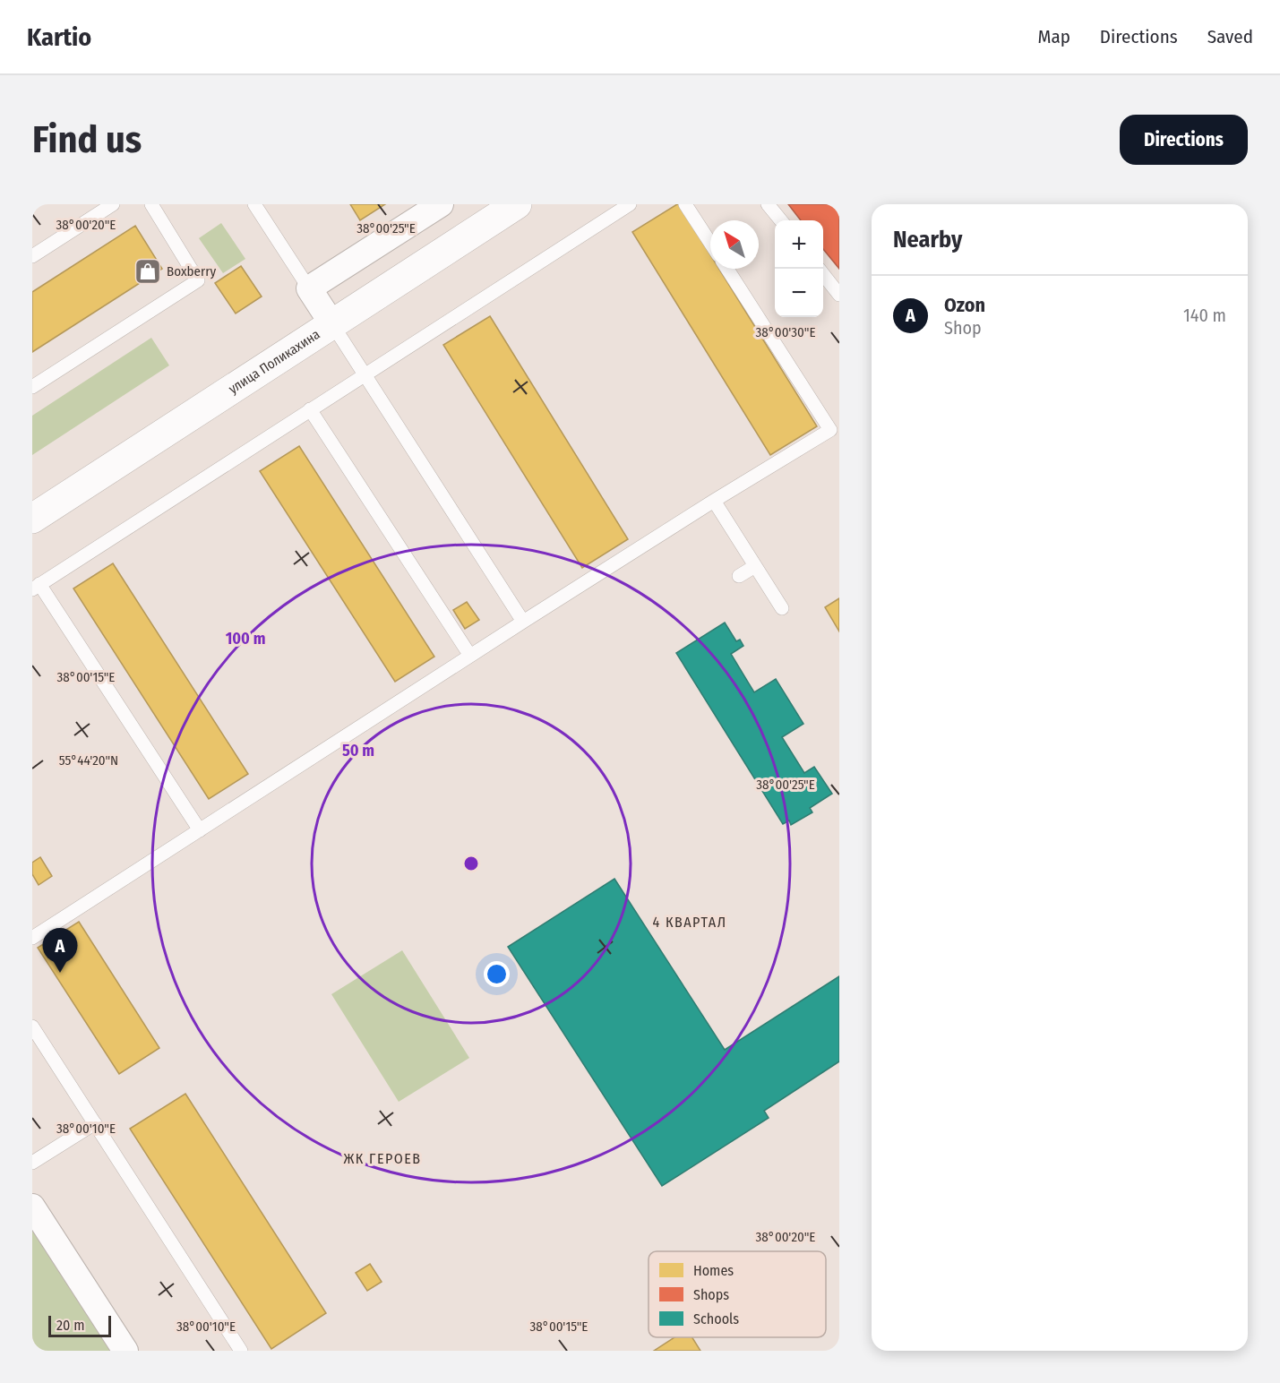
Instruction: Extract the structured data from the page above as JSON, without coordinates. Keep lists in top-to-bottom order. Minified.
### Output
{"streets":{"street":["улица Поликахина"]},"districts":["4 КВАРТАЛ","ЖК ГЕРОЕВ"],"places":{"shop":["Boxberry"]},"legend":["Homes","Shops","Schools"],"scale_bar":"20 m","north":"top left","page":{"header":"Kartio","nav":["Map","Directions","Saved"],"buttons":"Directions","title":"Find us","heading":"Nearby","map_buttons":["+","−"],"list":[{"mark":"A","name":"Ozon","note":"Shop","value":"140 m"}],"pins":"A","scale":"20 m"},"coordinates":["38°00'20\"E","38°00'25\"E","38°00'30\"E","38°00'15\"E","55°44'20\"N","38°00'10\"E"],"rings":["100 m","50 m"]}
